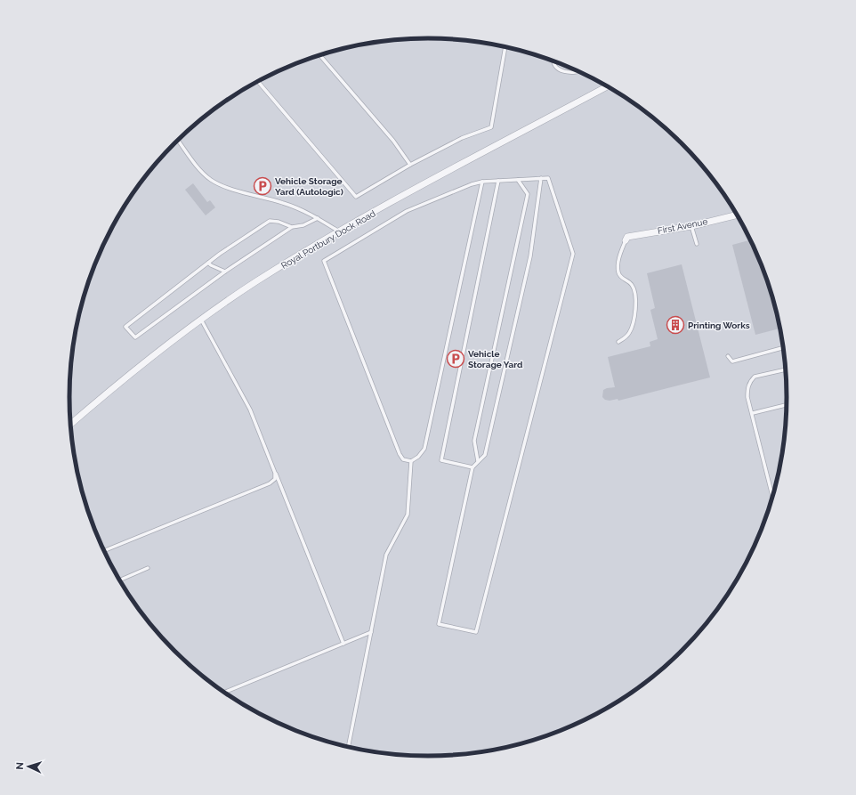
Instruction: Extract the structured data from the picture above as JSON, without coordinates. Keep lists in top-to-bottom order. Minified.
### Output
{"streets":{"street":["First Avenue","Royal Portbury Dock Road"]},"places":{"parking":["Vehicle Storage Yard (Autologic)","Vehicle Storage Yard"],"building":["Printing Works"]},"north":"left"}
